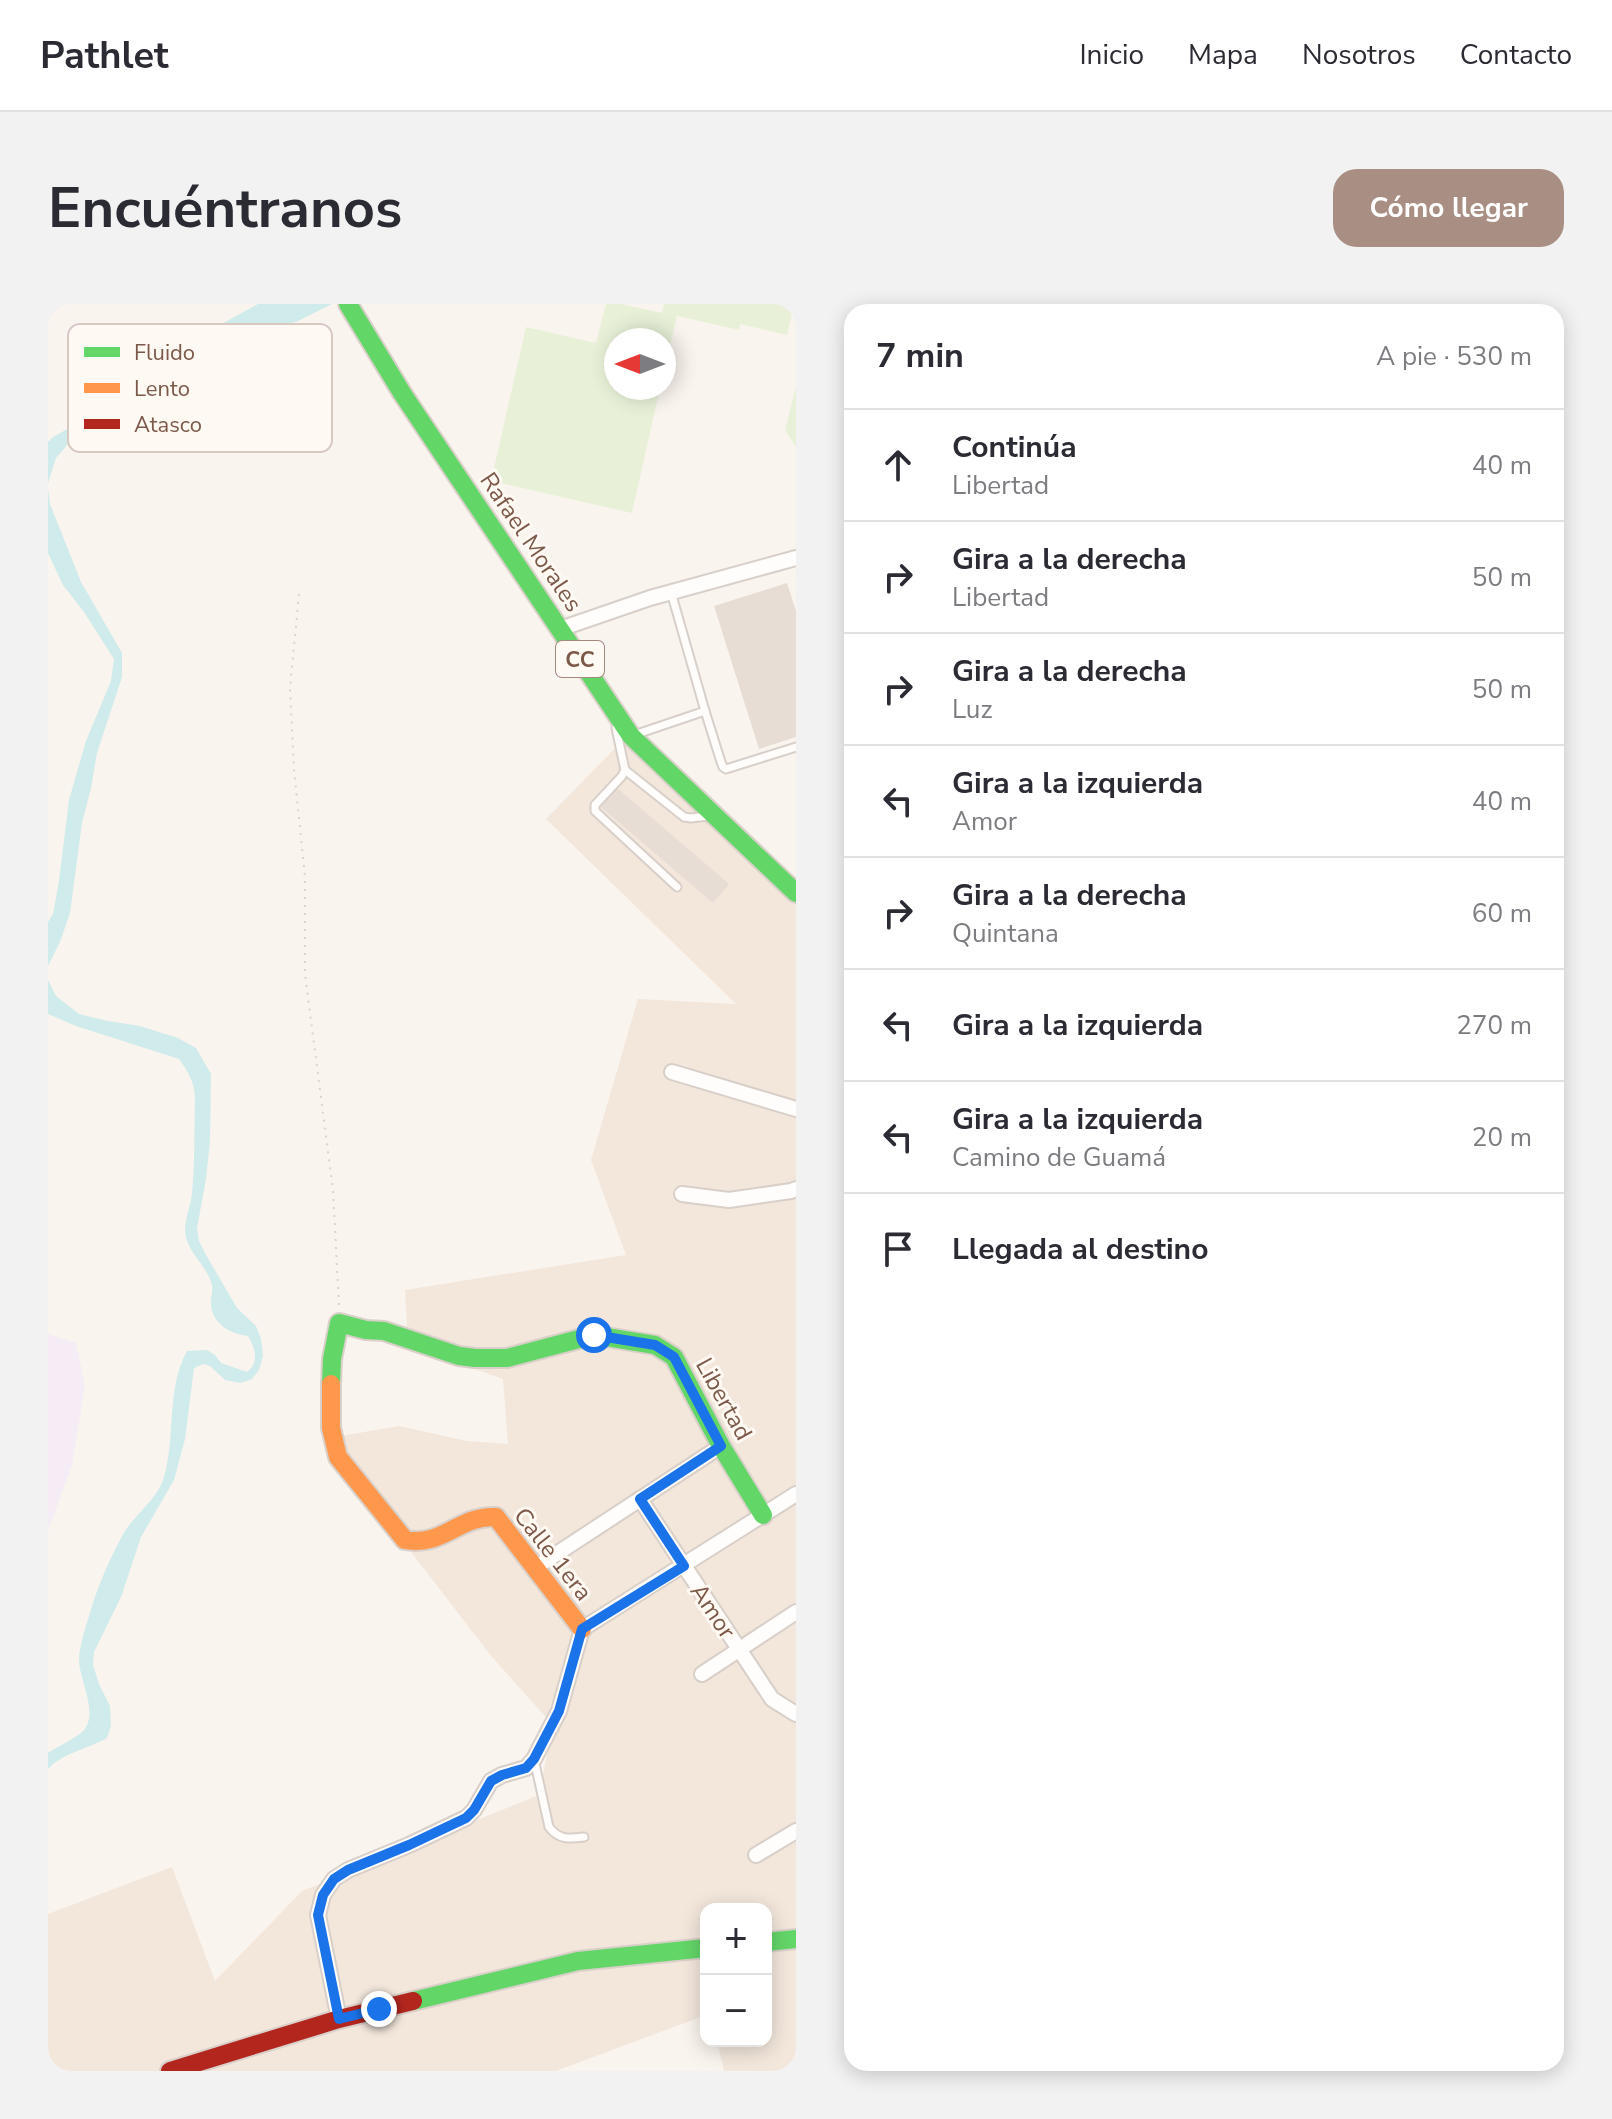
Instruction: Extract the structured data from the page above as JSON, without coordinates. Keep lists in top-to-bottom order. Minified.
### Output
{"streets":{"street":["Rafael Morales","CC","Libertad","Calle 1era","Amor"]},"crossings":[["Libertad","Calle 1era"]],"legend":["Fluido","Lento","Atasco"],"north":"left","page":{"header":"Pathlet","nav":["Inicio","Mapa","Nosotros","Contacto"],"buttons":"Cómo llegar","title":"Encuéntranos","heading":["7 min","A pie · 530 m"],"list":[["Continúa","Libertad","40 m"],["Gira a la derecha","Libertad","50 m"],["Gira a la derecha","Luz","50 m"],["Gira a la izquierda","Amor","40 m"],["Gira a la derecha","Quintana","60 m"],["Gira a la izquierda","270 m"],["Gira a la izquierda","Camino de Guamá","20 m"],"Llegada al destino"],"map_buttons":["+","−"]}}
